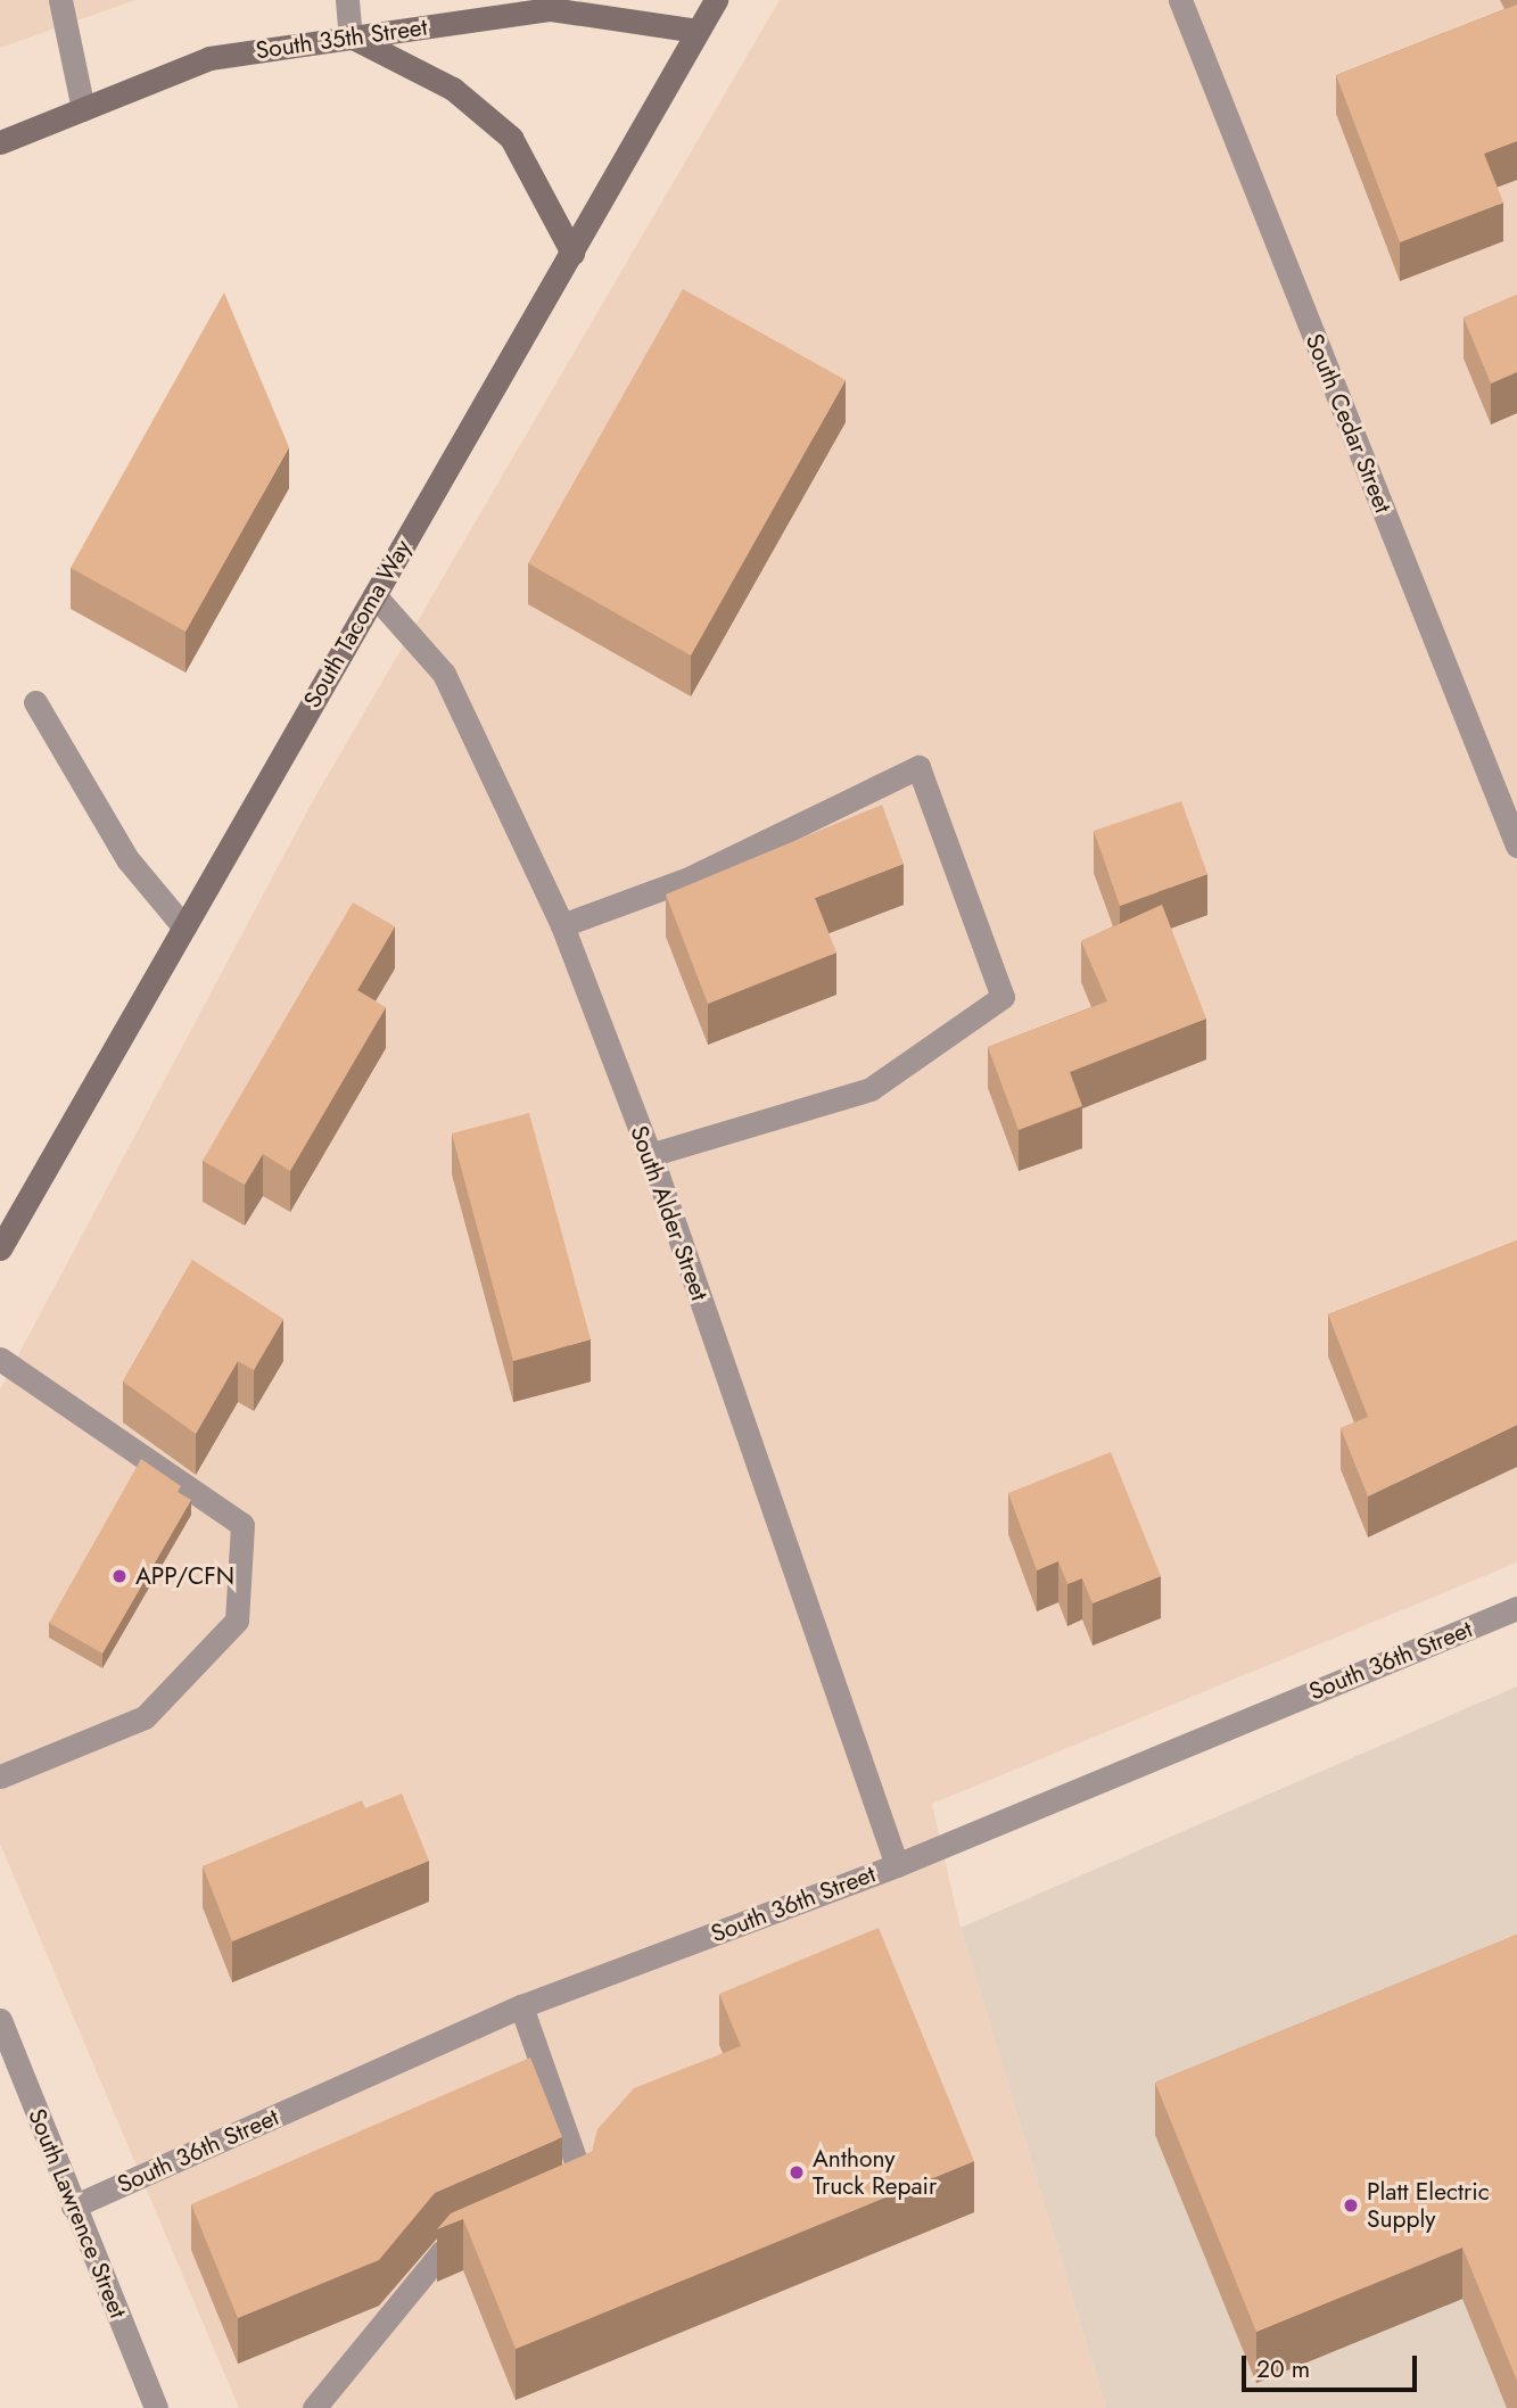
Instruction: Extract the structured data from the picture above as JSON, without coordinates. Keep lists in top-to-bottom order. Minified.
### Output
{"streets":{"main road":["South 35th Street","South Tacoma Way"],"street":["South Cedar Street","South Alder Street","South 36th Street","South Lawrence Street"]},"crossings":[["South 35th Street","South Tacoma Way"],["South Tacoma Way","South Alder Street"],["South Alder Street","South 36th Street"],["South 36th Street","South Lawrence Street"]],"places":["APP/CFN","Anthony Truck Repair","Platt Electric Supply"],"scale_bar":"20 m"}
